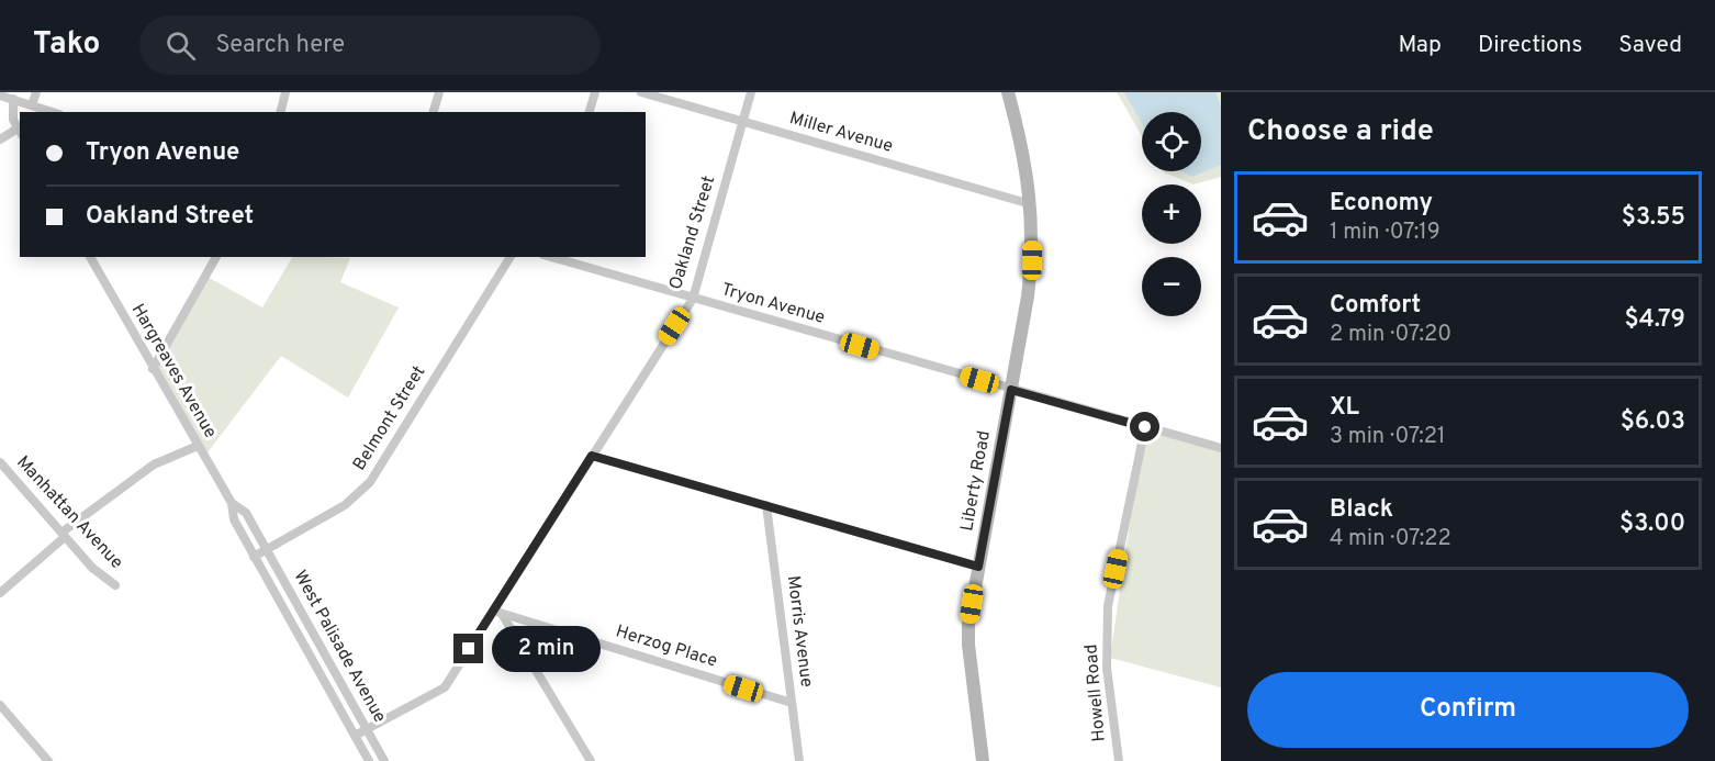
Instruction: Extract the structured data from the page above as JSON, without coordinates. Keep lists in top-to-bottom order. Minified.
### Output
{"streets":{"main road":["Liberty Road"],"street":["Miller Avenue","Oakland Street","Tryon Avenue","Hargreaves Avenue","Belmont Street","Manhattan Avenue","Morris Avenue","West Palisade Avenue","Herzog Place","Howell Road"]},"crossings":[["Miller Avenue","Oakland Street"],["Miller Avenue","Liberty Road"],["Oakland Street","Tryon Avenue"],["Oakland Street","West Palisade Avenue"],["Oakland Street","Herzog Place"],["Tryon Avenue","Liberty Road"],["Tryon Avenue","Howell Road"],["Hargreaves Avenue","Belmont Street"],["Hargreaves Avenue","West Palisade Avenue"],["Belmont Street","West Palisade Avenue"],["Morris Avenue","Herzog Place"]],"page":{"header":"Tako","search":"Search here","nav":["Map","Directions","Saved"],"heading":"Choose a ride","map_buttons":["+","−"],"banner":["Tryon Avenue","Oakland Street"],"list":[{"name":"Economy","note":"1 min · 07:19","value":"$3.55"},{"name":"Comfort","note":"2 min · 07:20","value":"$4.79"},{"name":"XL","note":"3 min · 07:21","value":"$6.03"},{"name":"Black","note":"4 min · 07:22","value":"$3.00"}],"bubble":"2 min","buttons":"Confirm"}}
